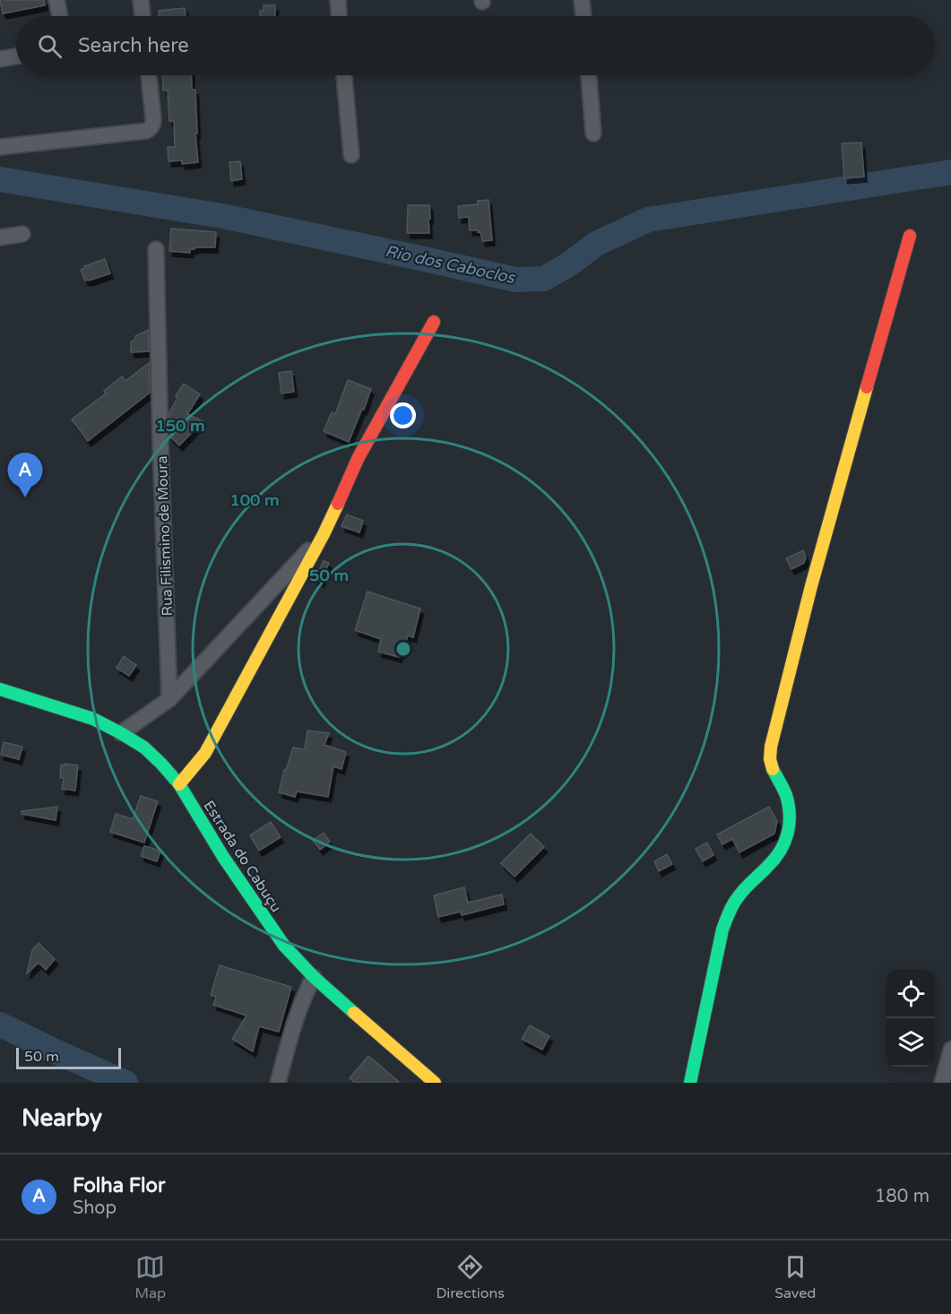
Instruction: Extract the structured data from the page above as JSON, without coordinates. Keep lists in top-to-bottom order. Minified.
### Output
{"streets":{"street":["Rua Filismino de Moura","Estrada do Cabuçu"]},"water":["Rio dos Caboclos"],"scale_bar":"50 m","page":{"search":"Search here","pins":"A","scale":"50 m","heading":"Nearby","list":[{"mark":"A","name":"Folha Flor","note":"Shop","value":"180 m"}],"nav":["Map","Directions","Saved"]},"rings":["150 m","100 m","50 m"]}
